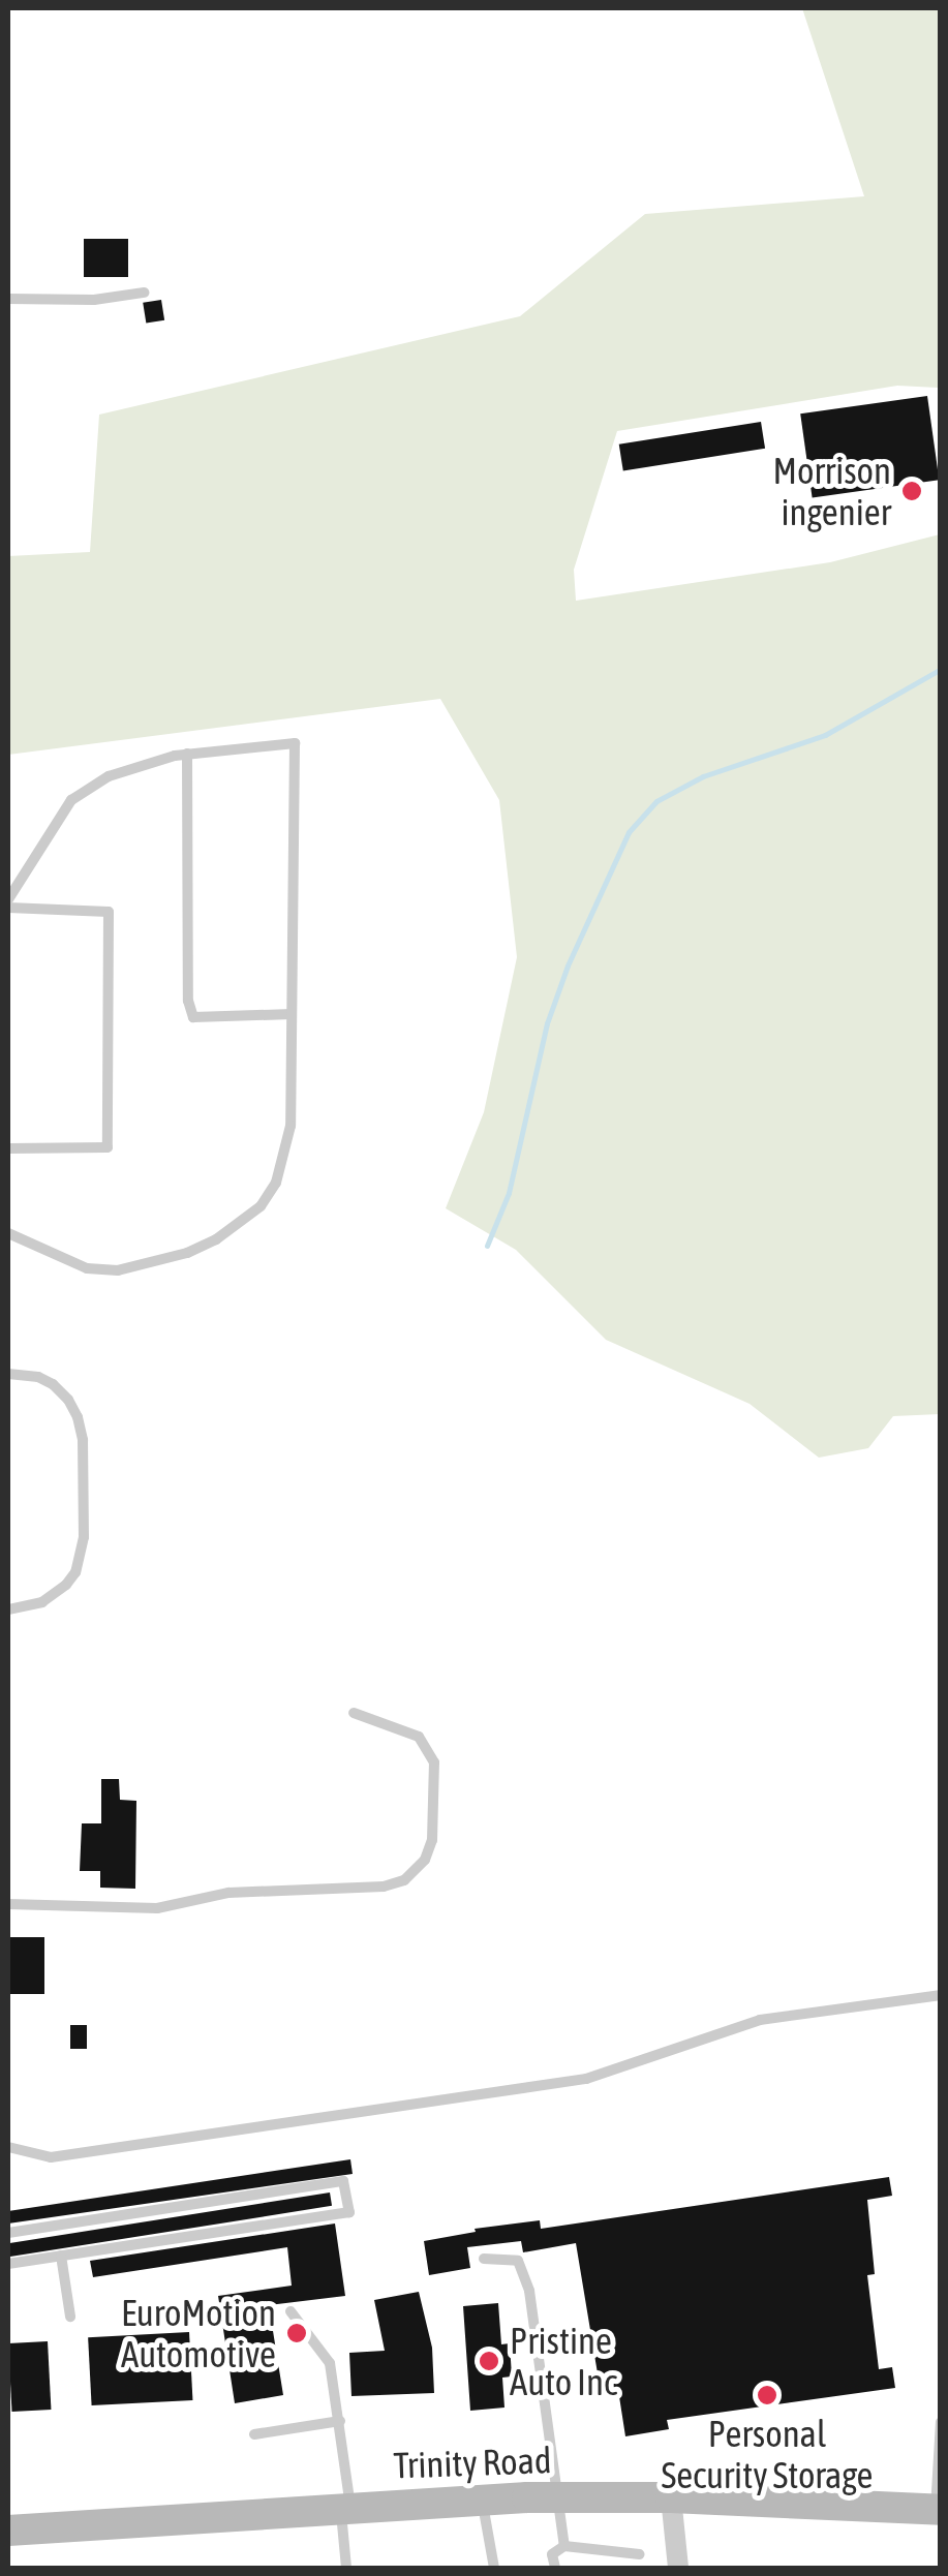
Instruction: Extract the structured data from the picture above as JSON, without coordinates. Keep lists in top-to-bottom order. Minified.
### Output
{"streets":{"main road":["Trinity Road"]},"places":["Morrison ingenier","EuroMotion Automotive","Pristine Auto Inc","Personal Security Storage"]}
